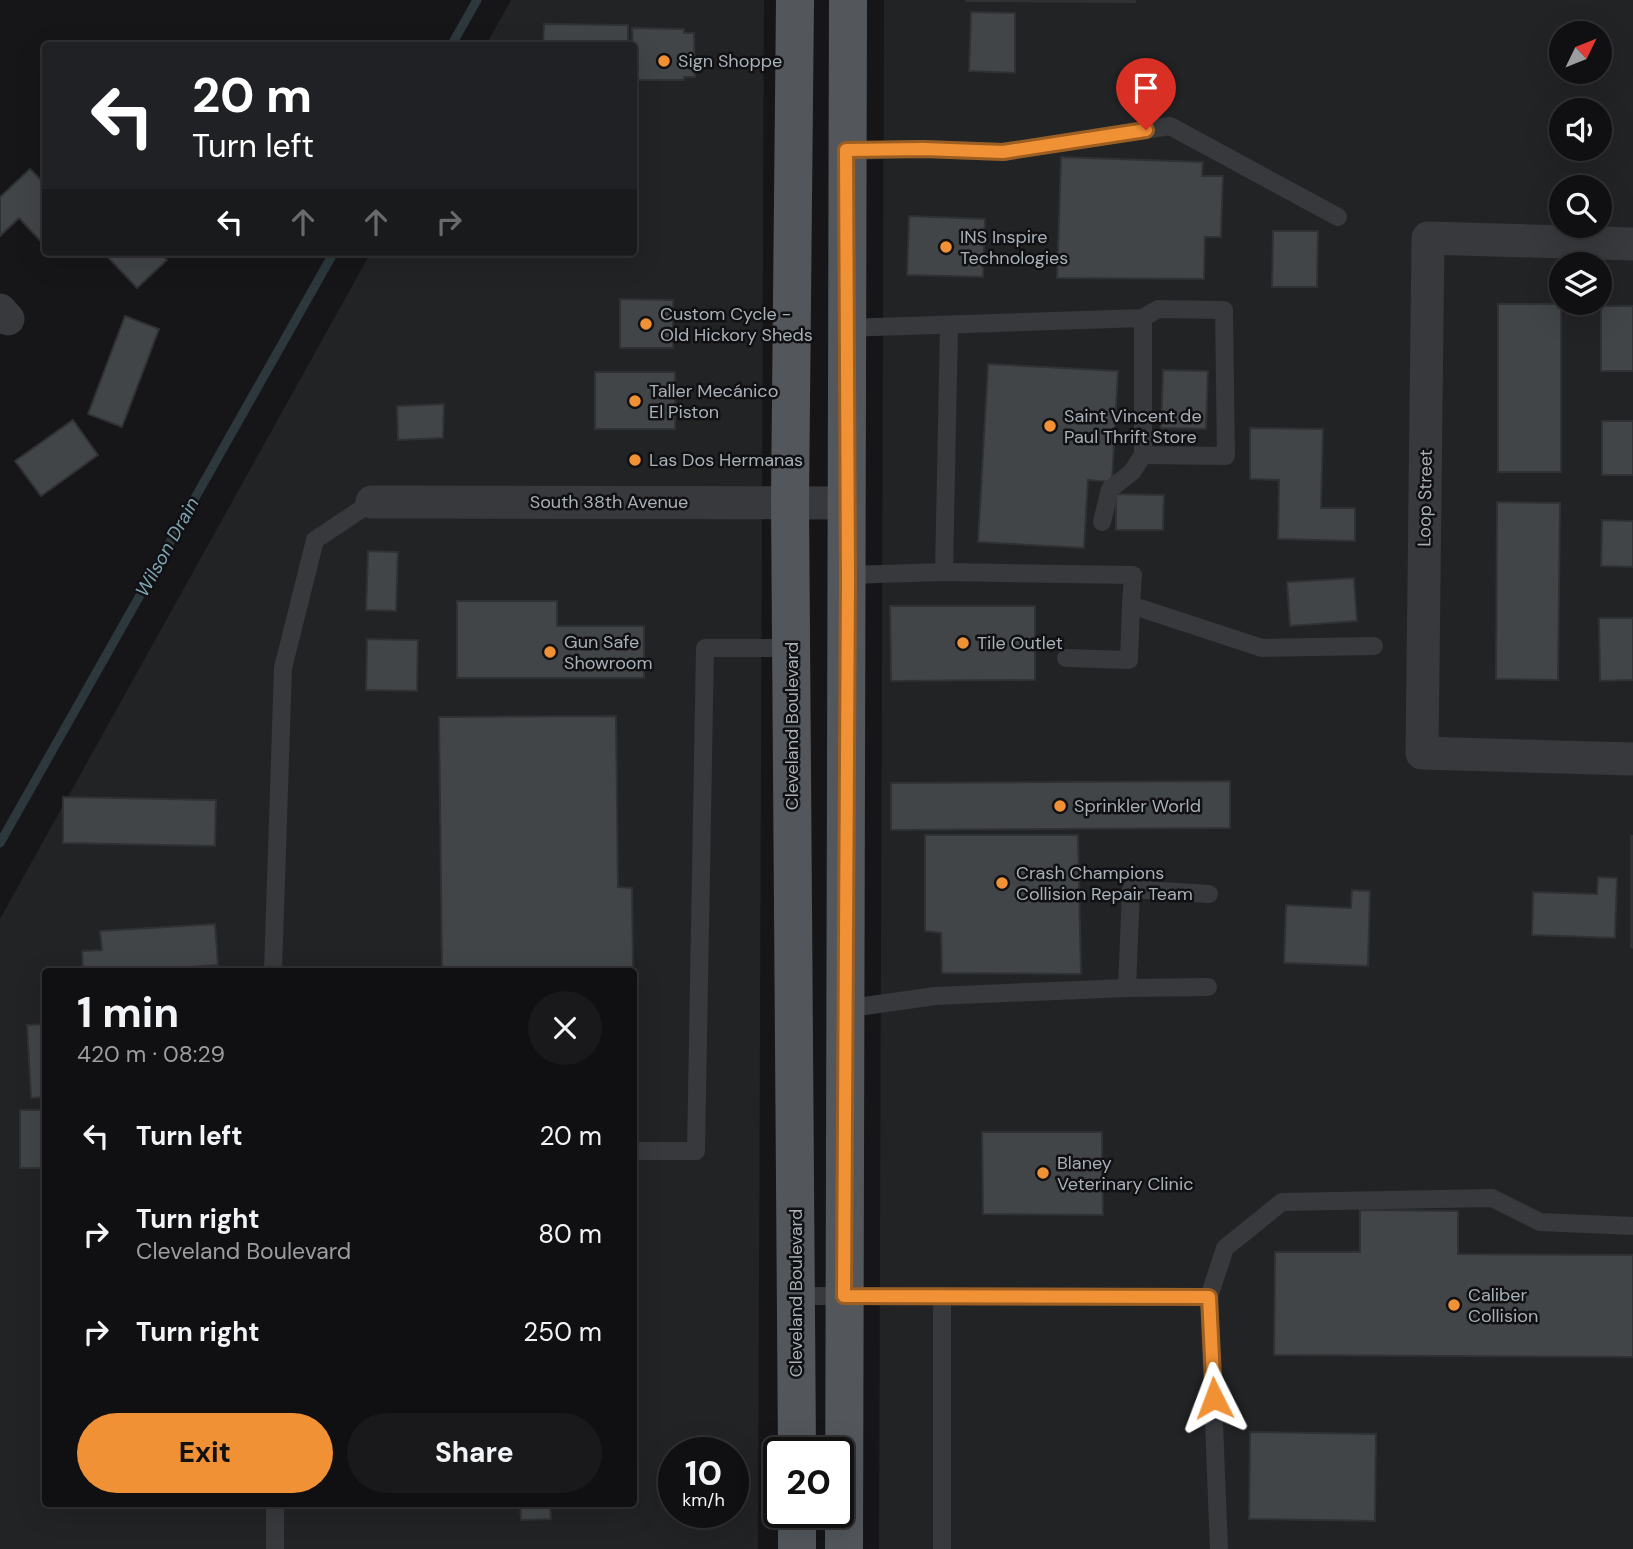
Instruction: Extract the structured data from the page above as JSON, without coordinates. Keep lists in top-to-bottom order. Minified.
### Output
{"streets":{"main road":["Cleveland Boulevard"],"street":["Loop Street","South 38th Avenue"]},"crossings":[["South 38th Avenue","Cleveland Boulevard"]],"water":["Wilson Drain"],"places":["Sign Shoppe","INS Inspire Technologies","Custom Cycle - Old Hickory Sheds","Taller Mecánico El Piston","Saint Vincent de Paul Thrift Store","Las Dos Hermanas","Tile Outlet","Gun Safe Showroom","Sprinkler World","Crash Champions Collision Repair Team","Blaney Veterinary Clinic","Caliber Collision"],"north":"top right","page":{"turn":["20 m","Turn left"],"heading":["1 min","420 m · 08:29"],"list":[{"name":"Turn left","value":"20 m"},{"name":"Turn right","note":"Cleveland Boulevard","value":"80 m"},{"name":"Turn right","value":"250 m"}],"buttons":["Exit","Share"],"speed":"10 km/h","limit":"20"}}
